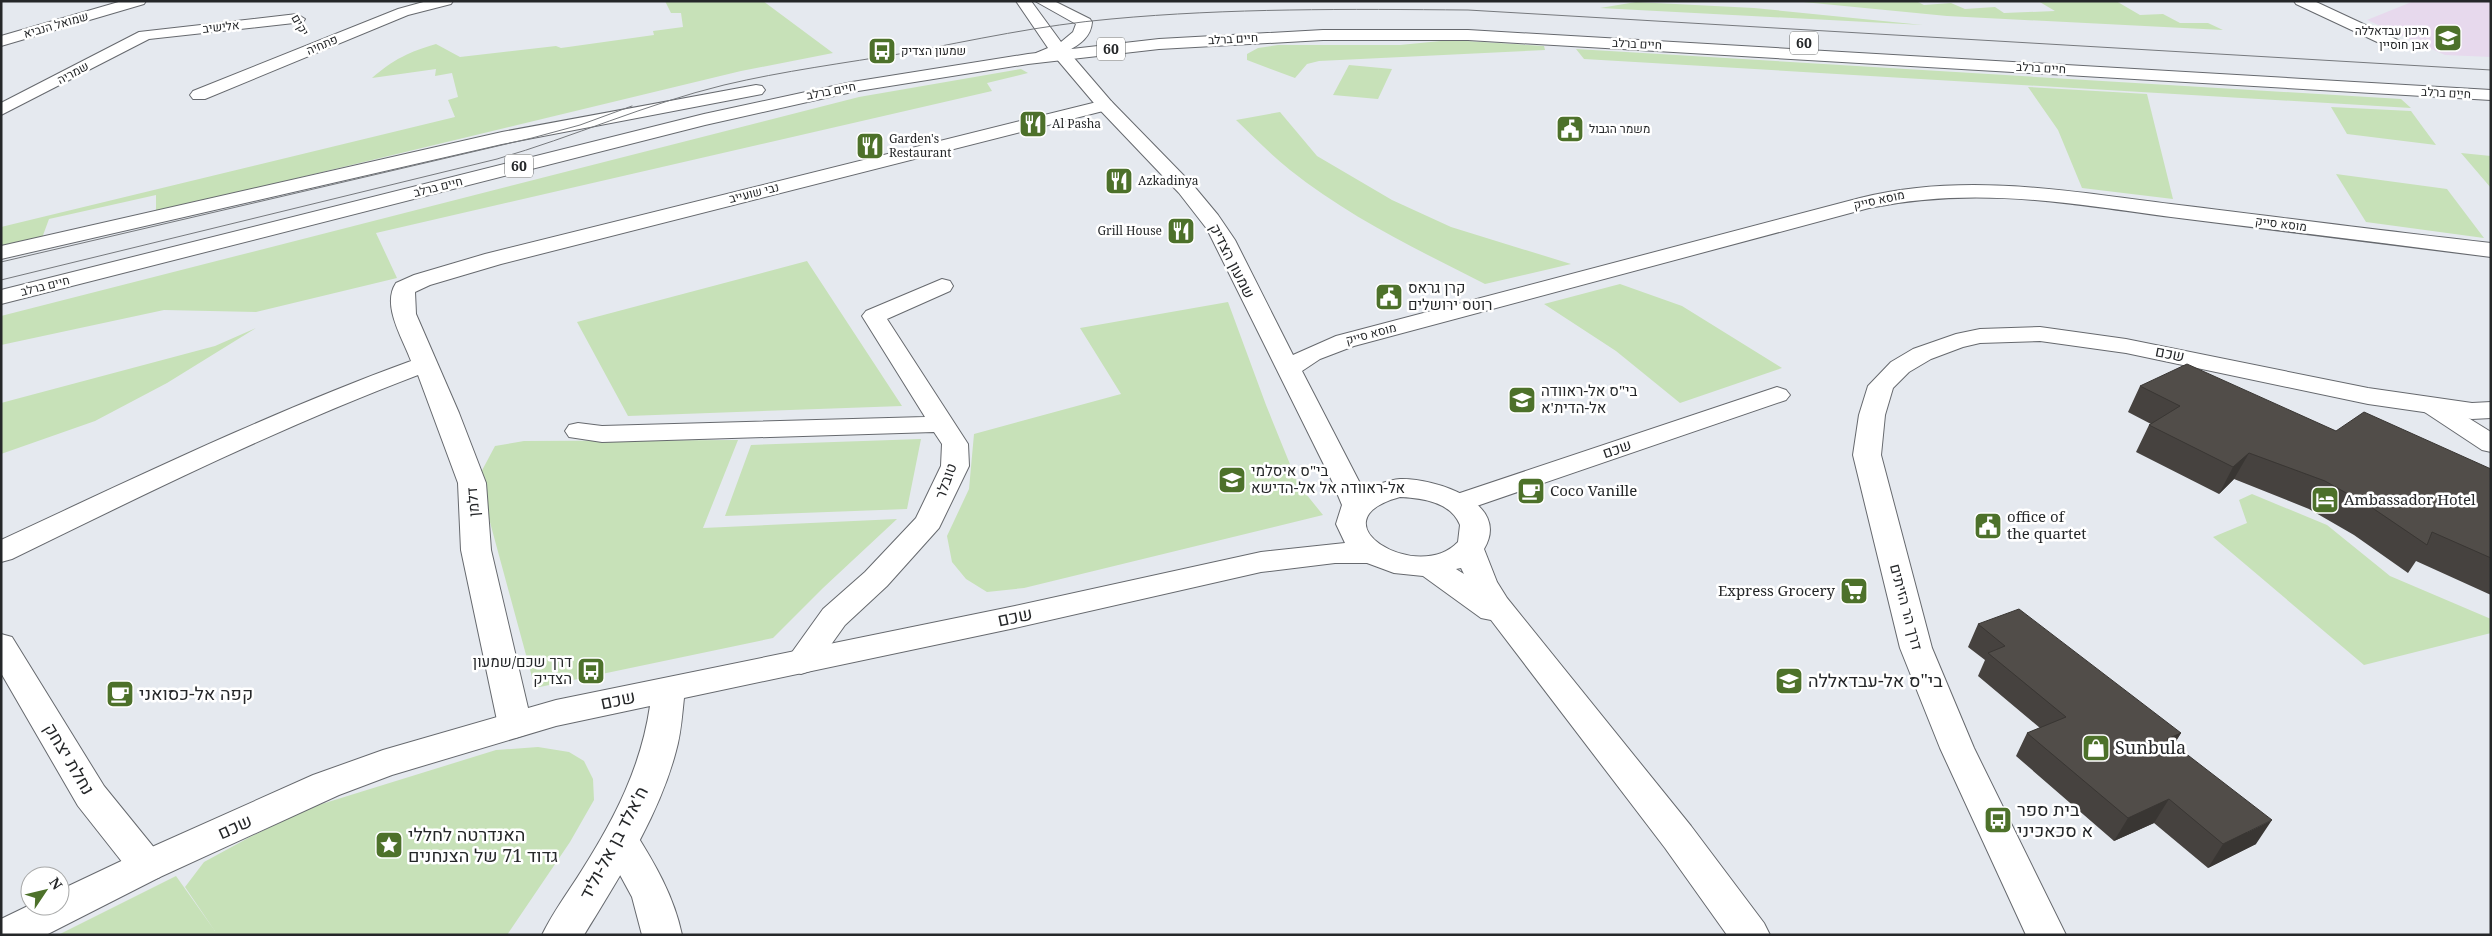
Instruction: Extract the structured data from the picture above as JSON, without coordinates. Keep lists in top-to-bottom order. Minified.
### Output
{"streets":{"main road":["שמואל הנביא","יקים","אלישיב","חיים ברלב","60","פתחיה","שמריה","נבי שועייב","מוסא סייק","שמעון הצדיק","שכם","טובלר","דלמן","דרך הר הזיתים","נחלת יצחק","ח'אלד בן אל-וליד"]},"crossings":[["יקים","אלישיב"],["יקים","פתחיה"],["אלישיב","שמריה"],["חיים ברלב","60"],["חיים ברלב","שמעון הצדיק"],["60","שמעון הצדיק"],["נבי שועייב","שמעון הצדיק"],["נבי שועייב","דלמן"],["מוסא סייק","שמעון הצדיק"],["שמעון הצדיק","שכם"],["שכם","טובלר"],["שכם","דלמן"],["שכם","דרך הר הזיתים"],["שכם","נחלת יצחק"],["שכם","ח'אלד בן אל-וליד"]],"places":{"school or university":["תיכון עבדאללה אבן חוסיין","בי\"ס אל-ראוודה אל-הדית'א","בי\"ס איסלמי אל-ראוודה אל אל-הדישא","בי\"ס אל-עבדאללה"],"bus stop":["שמעון הצדיק","דרך שכם/שמעון הצדיק","בית ספר א סכאכיני"],"restaurant":["Al Pasha","Garden's Restaurant","Azkadinya","Grill House"],"public building":["משמר הגבול","קרן גראס רוטס ירושלים","office of the quartet"],"cafe":["Coco Vanille","קפה אל-כסואני"],"hotel":["Ambassador Hotel"],"supermarket":["Express Grocery"],"shop":["Sunbula"],"place":["האנדרטה לחללי גדוד 71 של הצנחנים"]},"north":"top right"}
